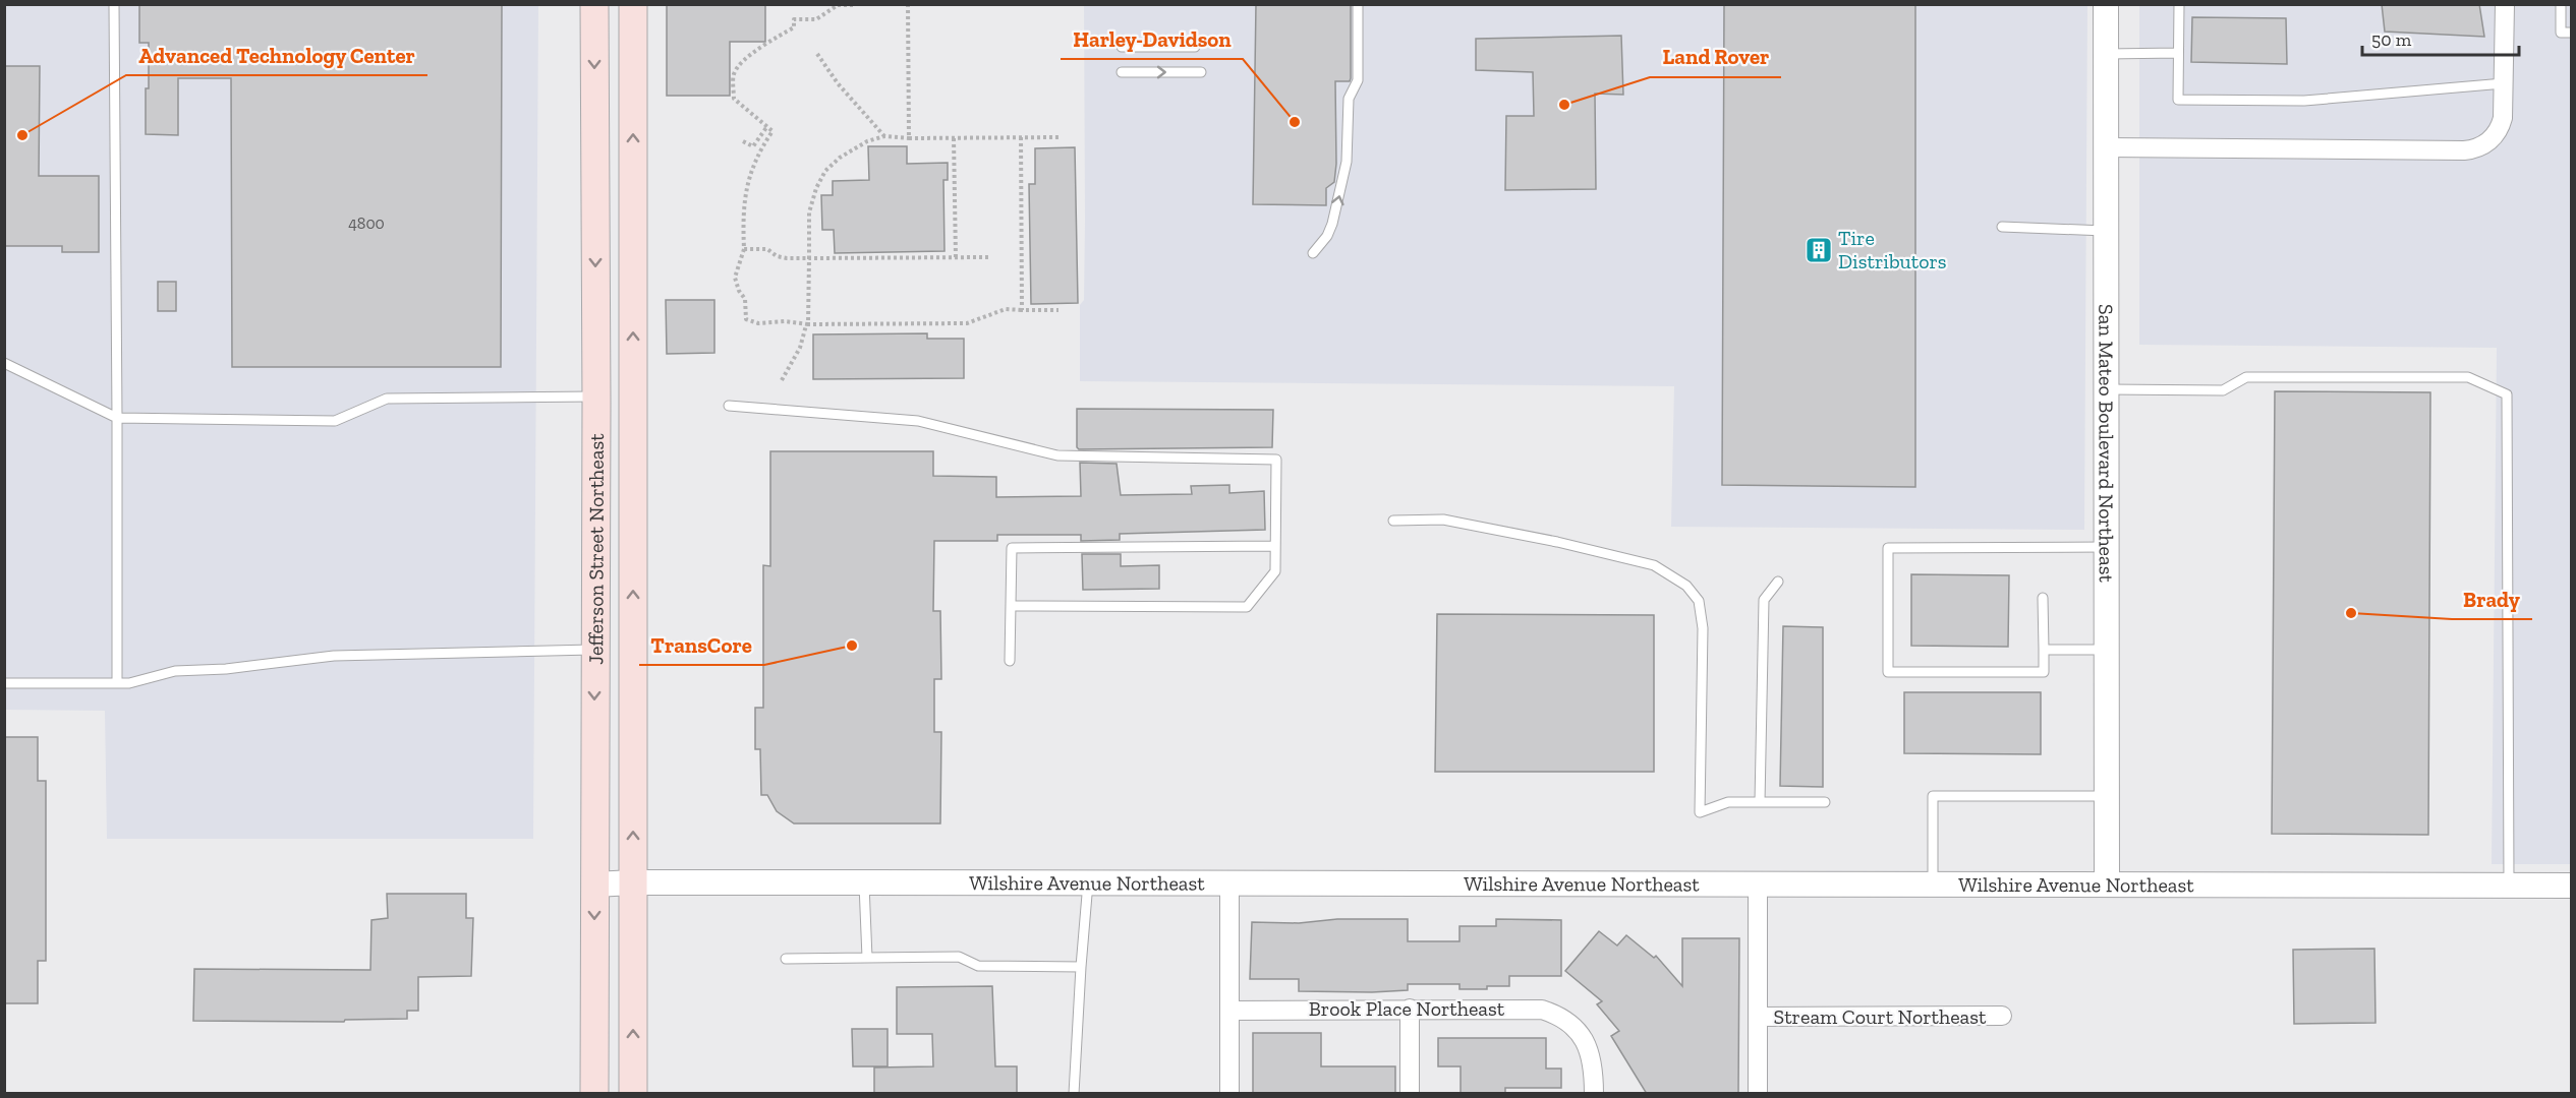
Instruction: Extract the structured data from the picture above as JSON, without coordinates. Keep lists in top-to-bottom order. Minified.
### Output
{"streets":{"main road":["Jefferson Street Northeast"],"street":["San Mateo Boulevard Northeast","Wilshire Avenue Northeast","Brook Place Northeast","Stream Court Northeast"]},"crossings":[["San Mateo Boulevard Northeast","Wilshire Avenue Northeast"],["Jefferson Street Northeast","Wilshire Avenue Northeast"]],"places":{"other":["Land Rover","Harley-Davidson","Advanced Technology Center","Brady","TransCore"],"building":["Tire Distributors"]},"house_numbers":["4800"],"scale_bar":"50 m"}
